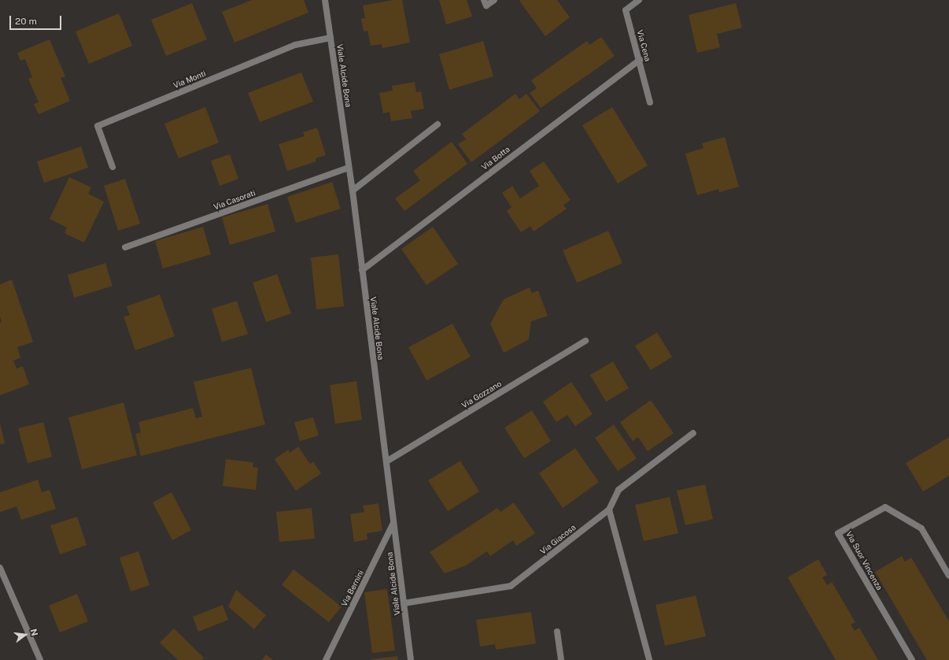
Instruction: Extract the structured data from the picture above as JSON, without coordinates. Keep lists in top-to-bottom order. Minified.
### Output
{"streets":{"street":["Via Cena","Viale Alcide Bona","Via Monti","Via Botta","Via Casorati","Via Gozzano","Via Giacosa","Via Suor Vincenza","Via Bernini"]},"crossings":[["Via Cena","Via Botta"],["Viale Alcide Bona","Via Monti"],["Viale Alcide Bona","Via Botta"],["Viale Alcide Bona","Via Casorati"],["Viale Alcide Bona","Via Gozzano"],["Viale Alcide Bona","Via Giacosa"],["Viale Alcide Bona","Via Bernini"]],"scale_bar":"20 m","north":"right"}
